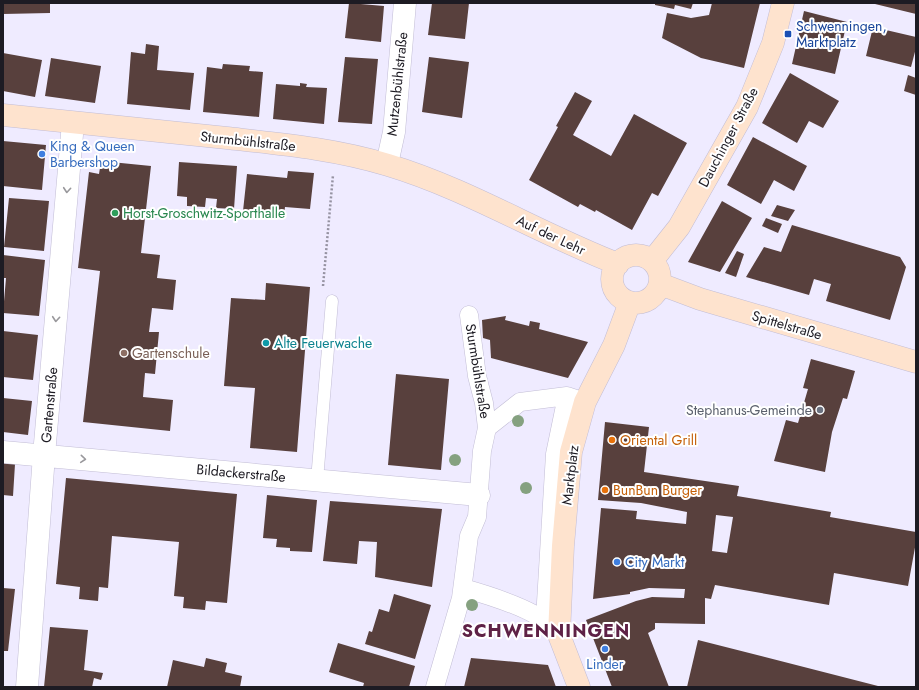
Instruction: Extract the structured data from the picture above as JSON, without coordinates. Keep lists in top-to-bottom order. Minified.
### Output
{"streets":{"main road":["Dauchinger Straße","Sturmbühlstraße","Auf der Lehr","Spittelstraße","Marktplatz"],"street":["Mutzenbühlstraße","Gartenstraße","Bildackerstraße"]},"crossings":[["Mutzenbühlstraße","Sturmbühlstraße"],["Dauchinger Straße","Auf der Lehr"],["Dauchinger Straße","Spittelstraße"],["Dauchinger Straße","Marktplatz"],["Sturmbühlstraße","Auf der Lehr"],["Sturmbühlstraße","Gartenstraße"],["Auf der Lehr","Spittelstraße"],["Auf der Lehr","Marktplatz"],["Spittelstraße","Marktplatz"],["Gartenstraße","Bildackerstraße"]],"one_way":["Gartenstraße","Bildackerstraße"],"districts":["SCHWENNINGEN"],"places":{"transit":["Schwenningen, Marktplatz"],"other":["King & Queen Barbershop","Horst-Groschwitz-Sporthalle","Alte Feuerwache","Gartenschule","Stephanus-Gemeinde","Oriental Grill","BunBun Burger","City Markt","Linder"]}}
